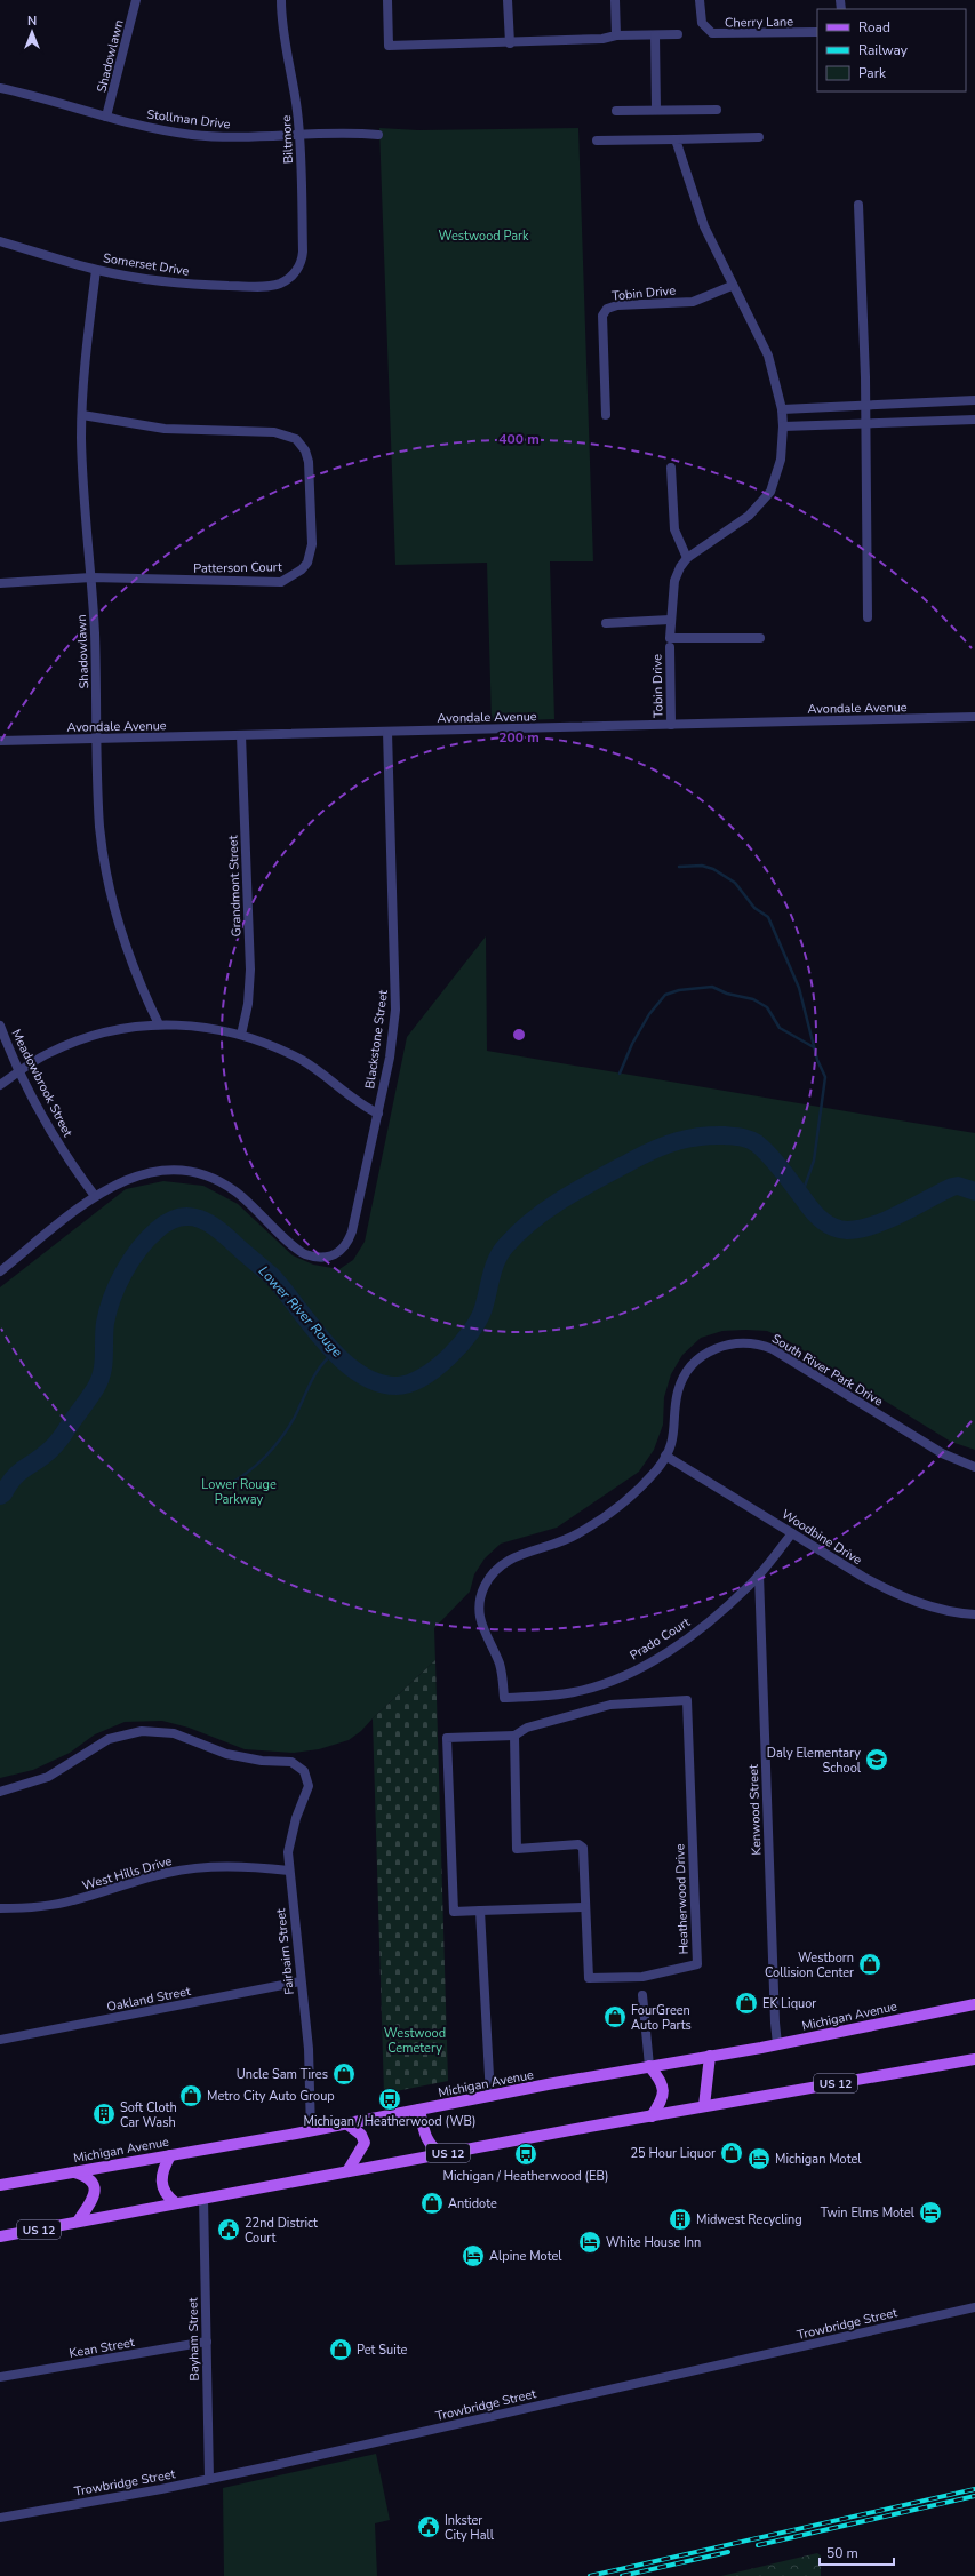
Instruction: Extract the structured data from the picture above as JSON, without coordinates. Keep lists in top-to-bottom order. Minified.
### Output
{"streets":{"main road":["Michigan Avenue","US 12"],"street":["Cherry Lane","Shadowlawn","Stollman Drive","Biltmore","Somerset Drive","Tobin Drive","Patterson Court","Avondale Avenue","Grandmont Street","Blackstone Street","Meadowbrook Street","South River Park Drive","Woodbine Drive","Prado Court","Kenwood Street","West Hills Drive","Heatherwood Drive","Fairbairn Street","Oakland Street","Trowbridge Street","Bayham Street","Kean Street"]},"crossings":[["Shadowlawn","Stollman Drive"],["Shadowlawn","Somerset Drive"],["Shadowlawn","Patterson Court"],["Shadowlawn","Avondale Avenue"],["Stollman Drive","Biltmore"],["Biltmore","Somerset Drive"],["Tobin Drive","Avondale Avenue"],["Avondale Avenue","Grandmont Street"],["Avondale Avenue","Blackstone Street"],["Blackstone Street","Meadowbrook Street"],["South River Park Drive","Woodbine Drive"],["South River Park Drive","Prado Court"],["Woodbine Drive","Prado Court"],["Prado Court","Kenwood Street"],["Kenwood Street","Michigan Avenue"],["West Hills Drive","Fairbairn Street"],["Fairbairn Street","Oakland Street"],["Fairbairn Street","Michigan Avenue"],["US 12","Bayham Street"],["Trowbridge Street","Bayham Street"],["Bayham Street","Kean Street"]],"water":["Lower River Rouge"],"parks":["Westwood Park","Lower Rouge Parkway","Westwood Cemetery"],"places":{"school or university":["Daly Elementary School"],"shop":["Westborn Collision Center","EK Liquor","FourGreen Auto Parts","Uncle Sam Tires","Metro City Auto Group","25 Hour Liquor","Antidote","Pet Suite"],"bus stop":["Michigan / Heatherwood (WB)","Michigan / Heatherwood (EB)"],"building":["Soft Cloth Car Wash","Midwest Recycling"],"hotel":["Michigan Motel","Twin Elms Motel","White House Inn","Alpine Motel"],"public building":["22nd District Court","Inkster City Hall"]},"legend":["Road","Railway","Park"],"scale_bar":"50 m","north":"top","rings":["400 m","200 m"]}
